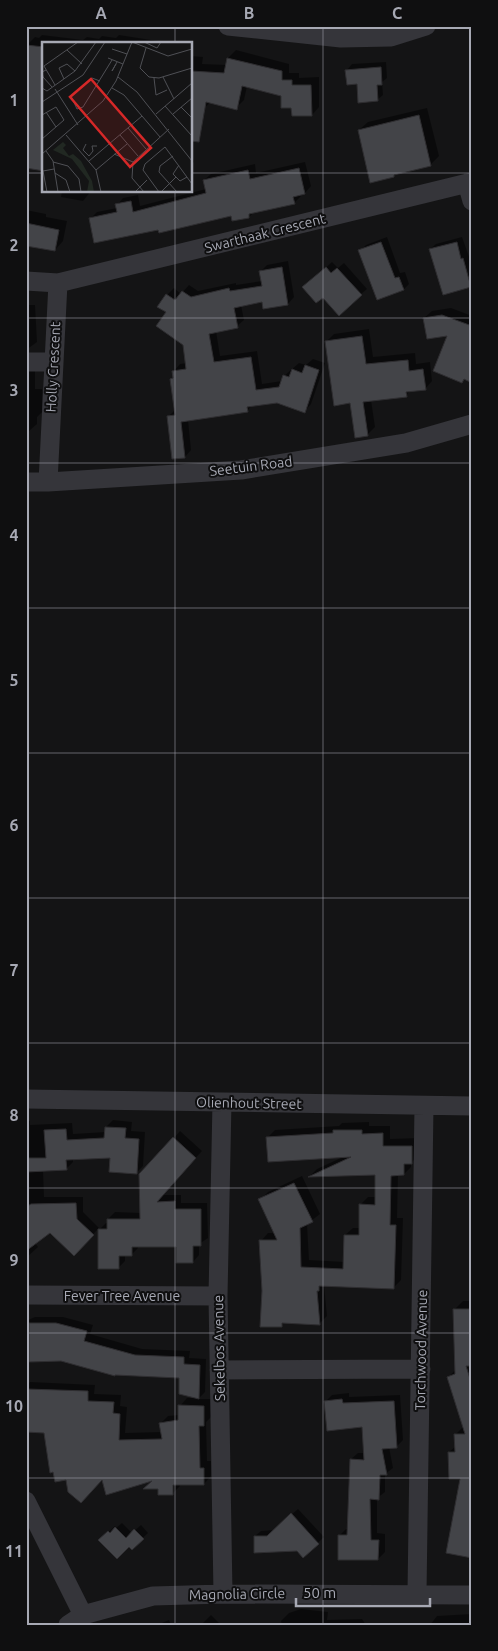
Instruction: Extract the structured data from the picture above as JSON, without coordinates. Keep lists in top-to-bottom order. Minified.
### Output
{"streets":{"street":["Swarthaak Crescent","Holly Crescent","Seetuin Road","Olienhout Street","Fever Tree Avenue","Sekelbos Avenue","Torchwood Avenue","Magnolia Circle"]},"crossings":[["Swarthaak Crescent","Holly Crescent"],["Holly Crescent","Seetuin Road"],["Olienhout Street","Sekelbos Avenue"],["Olienhout Street","Torchwood Avenue"],["Fever Tree Avenue","Sekelbos Avenue"],["Sekelbos Avenue","Magnolia Circle"],["Torchwood Avenue","Magnolia Circle"]],"scale_bar":"50 m","grid":{"columns":["A","B","C"],"rows":["1","2","3","4","5","6","7","8","9","10","11"]}}
